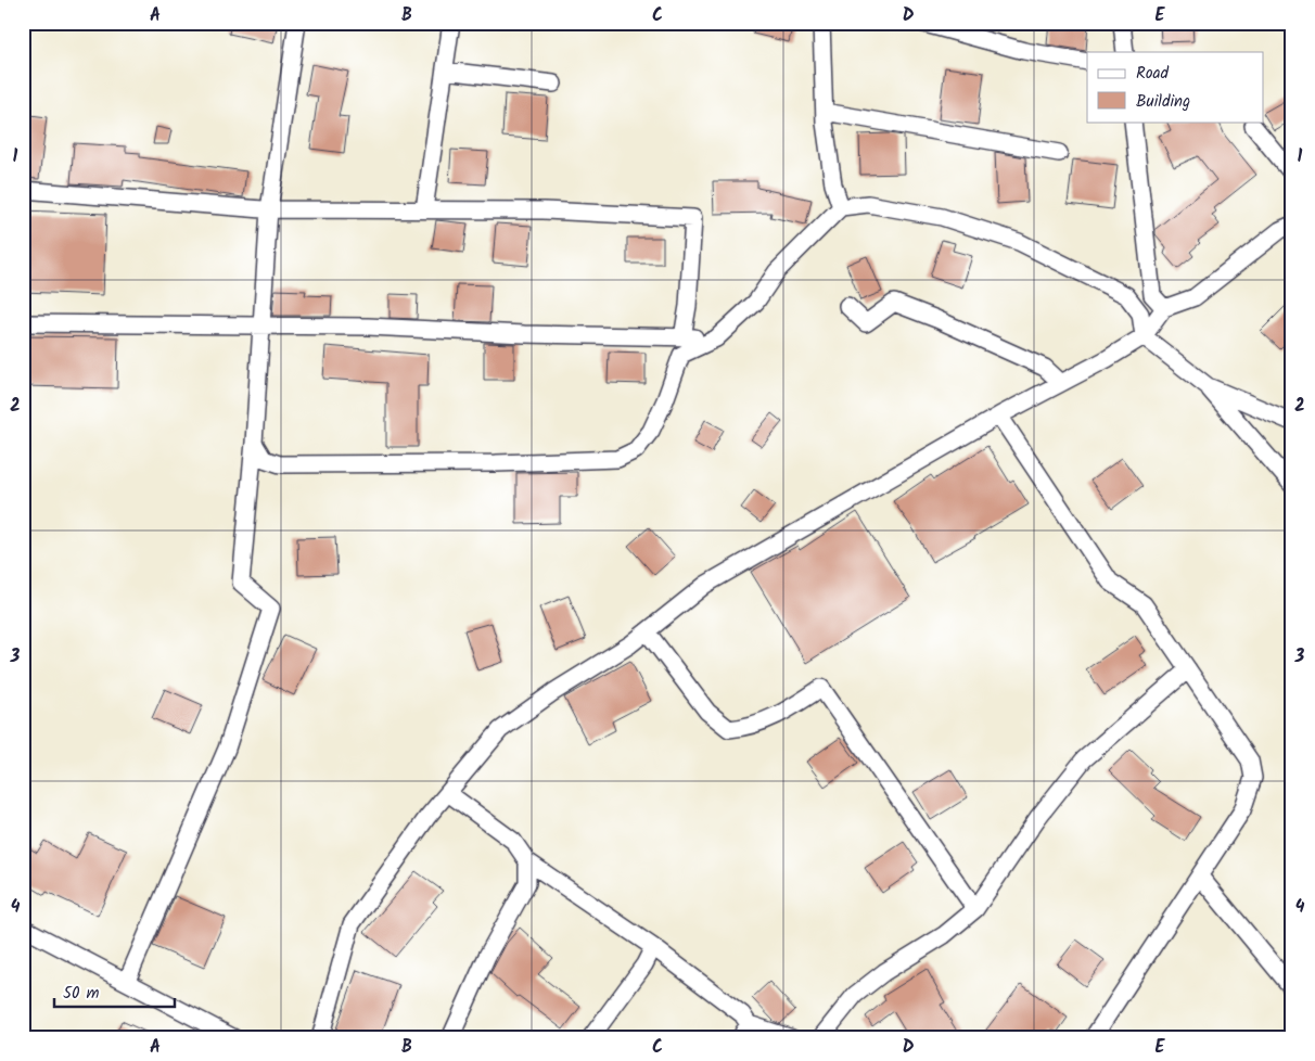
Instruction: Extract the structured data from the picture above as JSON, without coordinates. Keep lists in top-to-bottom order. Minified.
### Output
{"legend":["Road","Building"],"scale_bar":"50 m","grid":{"columns":["A","B","C","D","E"],"rows":["1","2","3","4"]}}
